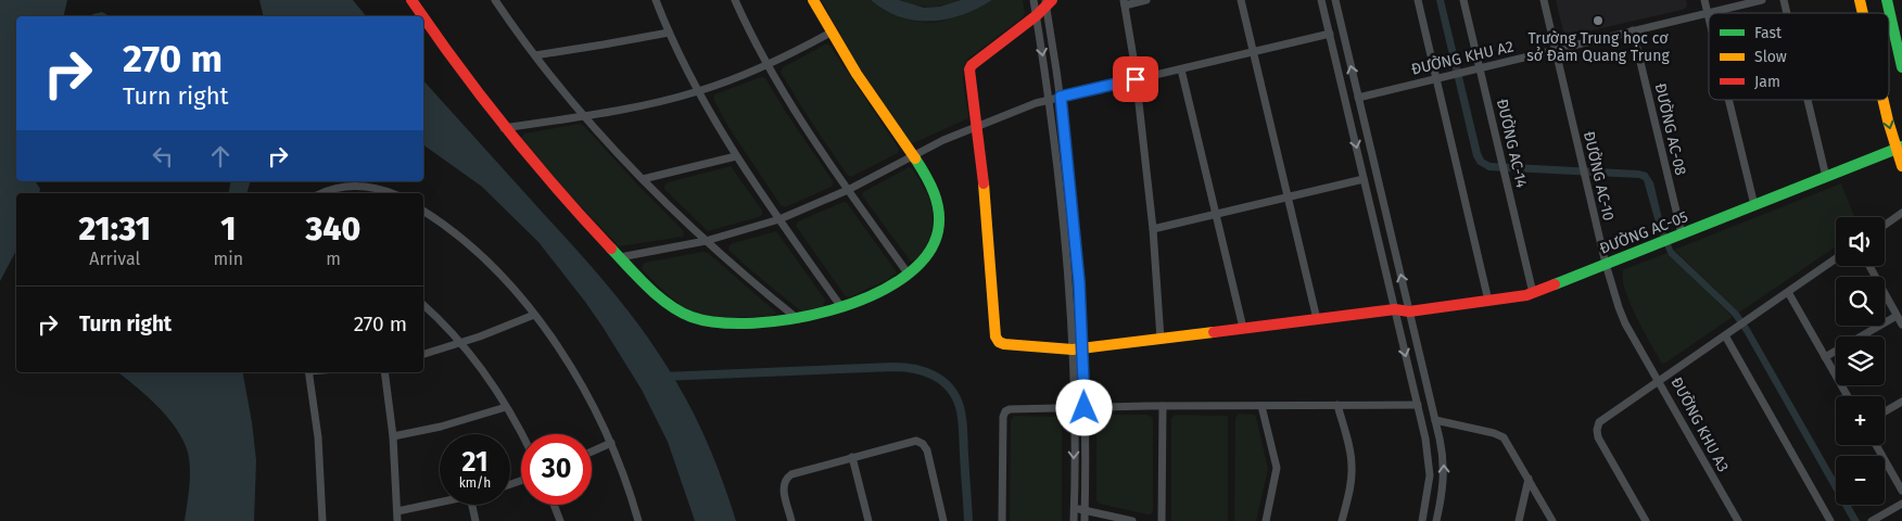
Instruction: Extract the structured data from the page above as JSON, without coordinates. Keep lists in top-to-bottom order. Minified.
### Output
{"streets":{"street":["ĐƯỜNG KHU A2","ĐƯỜNG AC-08","ĐƯỜNG AC-14","ĐƯỜNG AC-10","ĐƯỜNG AC-05","ĐƯỜNG KHU A3"]},"crossings":[["ĐƯỜNG KHU A2","ĐƯỜNG AC-08"],["ĐƯỜNG KHU A2","ĐƯỜNG AC-14"],["ĐƯỜNG KHU A2","ĐƯỜNG AC-10"],["ĐƯỜNG AC-08","ĐƯỜNG AC-05"],["ĐƯỜNG AC-14","ĐƯỜNG AC-05"],["ĐƯỜNG AC-10","ĐƯỜNG AC-05"],["ĐƯỜNG AC-10","ĐƯỜNG KHU A3"]],"places":["Trường Trung học cơ sở Đàm Quang Trung"],"legend":["Fast","Slow","Jam"],"page":{"turn":["270 m","Turn right"],"eta":["21:31","Arrival","1","min","340","m"],"map_buttons":["+","−"],"list":[{"name":"Turn right","value":"270 m"}],"speed":"21 km/h","limit":"30"}}
